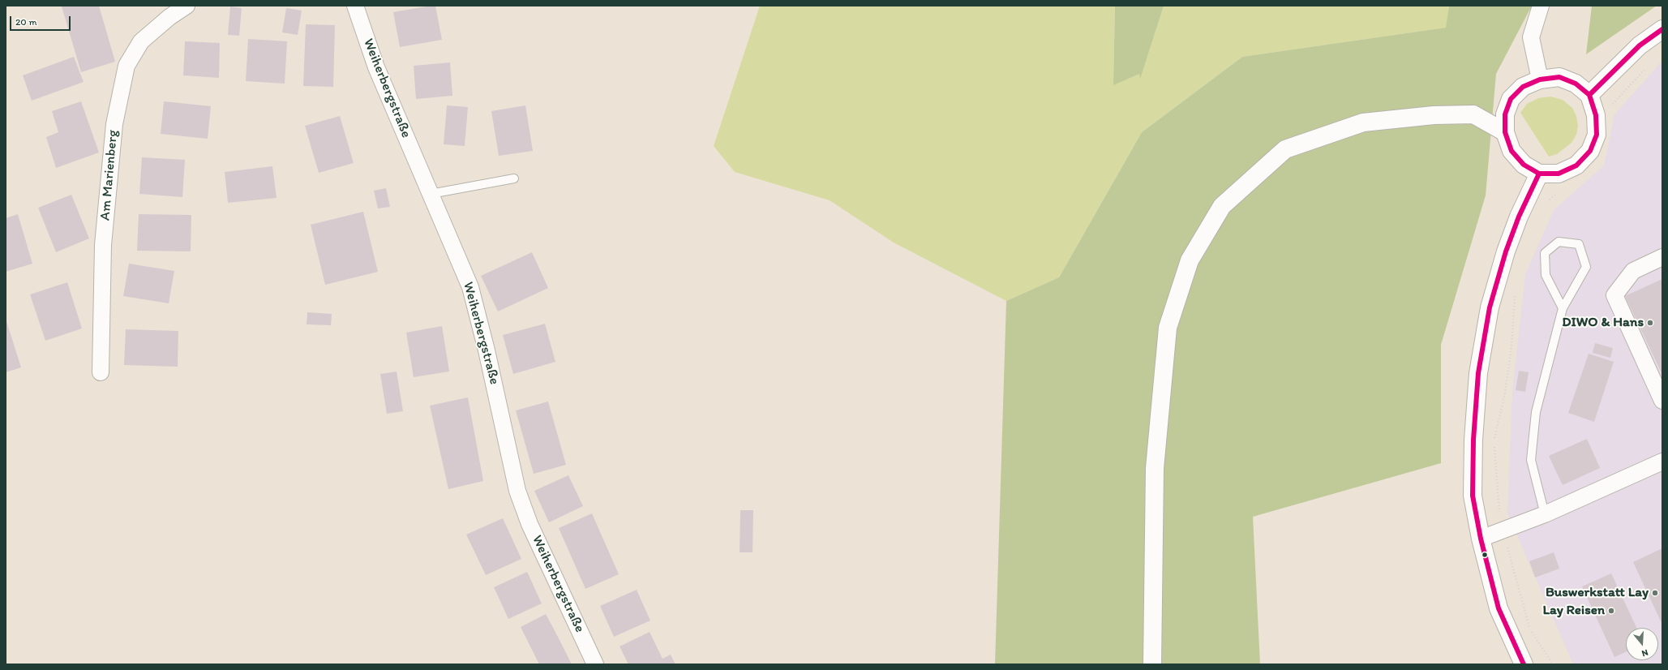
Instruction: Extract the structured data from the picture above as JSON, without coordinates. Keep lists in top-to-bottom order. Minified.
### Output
{"streets":{"street":["Weiherbergstraße","Am Marienberg"]},"places":["DIWO & Hans","Buswerkstatt Lay","Lay Reisen"],"scale_bar":"20 m","north":"bottom"}
